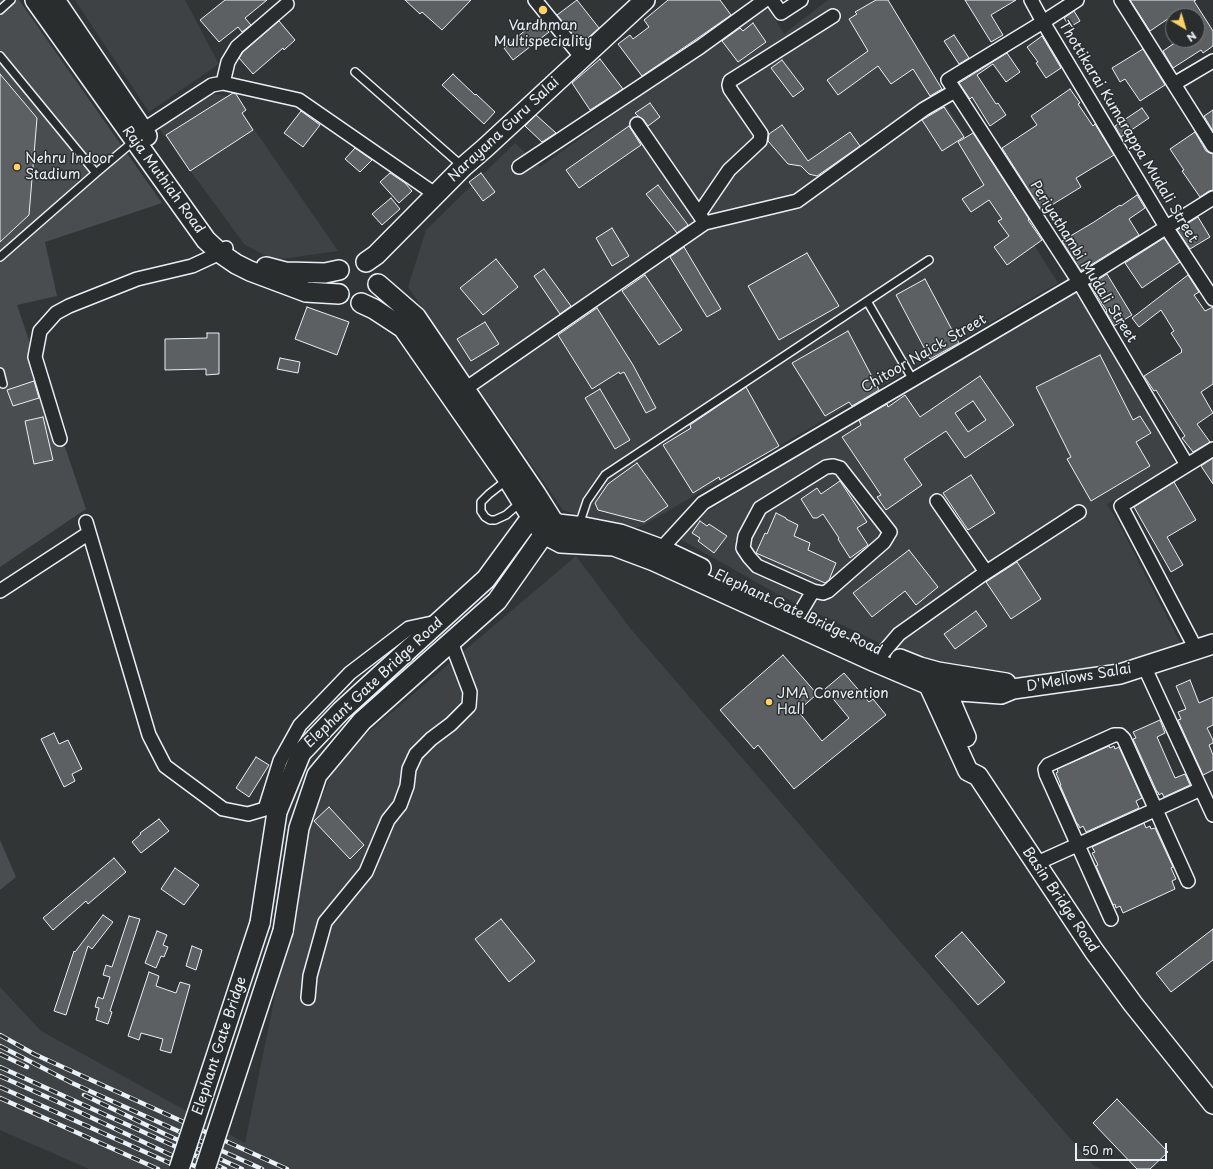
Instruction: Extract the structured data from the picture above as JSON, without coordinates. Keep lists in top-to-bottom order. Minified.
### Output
{"streets":{"main road":["Narayana Guru Salai","Raja Muthiah Road","Elephant Gate Bridge Road","D'Mellows Salai","Basin Bridge Road","Elephant Gate Bridge"],"street":["Thottikarai Kumarappa Mudali Street","Periyathambi Mudali Street","Chitoor Naick Street"]},"crossings":[["Narayana Guru Salai","Raja Muthiah Road"],["Thottikarai Kumarappa Mudali Street","Periyathambi Mudali Street"],["Thottikarai Kumarappa Mudali Street","Chitoor Naick Street"],["Periyathambi Mudali Street","Chitoor Naick Street"],["Chitoor Naick Street","Elephant Gate Bridge Road"],["Elephant Gate Bridge Road","Basin Bridge Road"],["Elephant Gate Bridge Road","Elephant Gate Bridge"],["D'Mellows Salai","Basin Bridge Road"]],"places":["Vardhman Multispeciality","Nehru Indoor Stadium","JMA Convention Hall"],"scale_bar":"50 m","north":"bottom right"}
